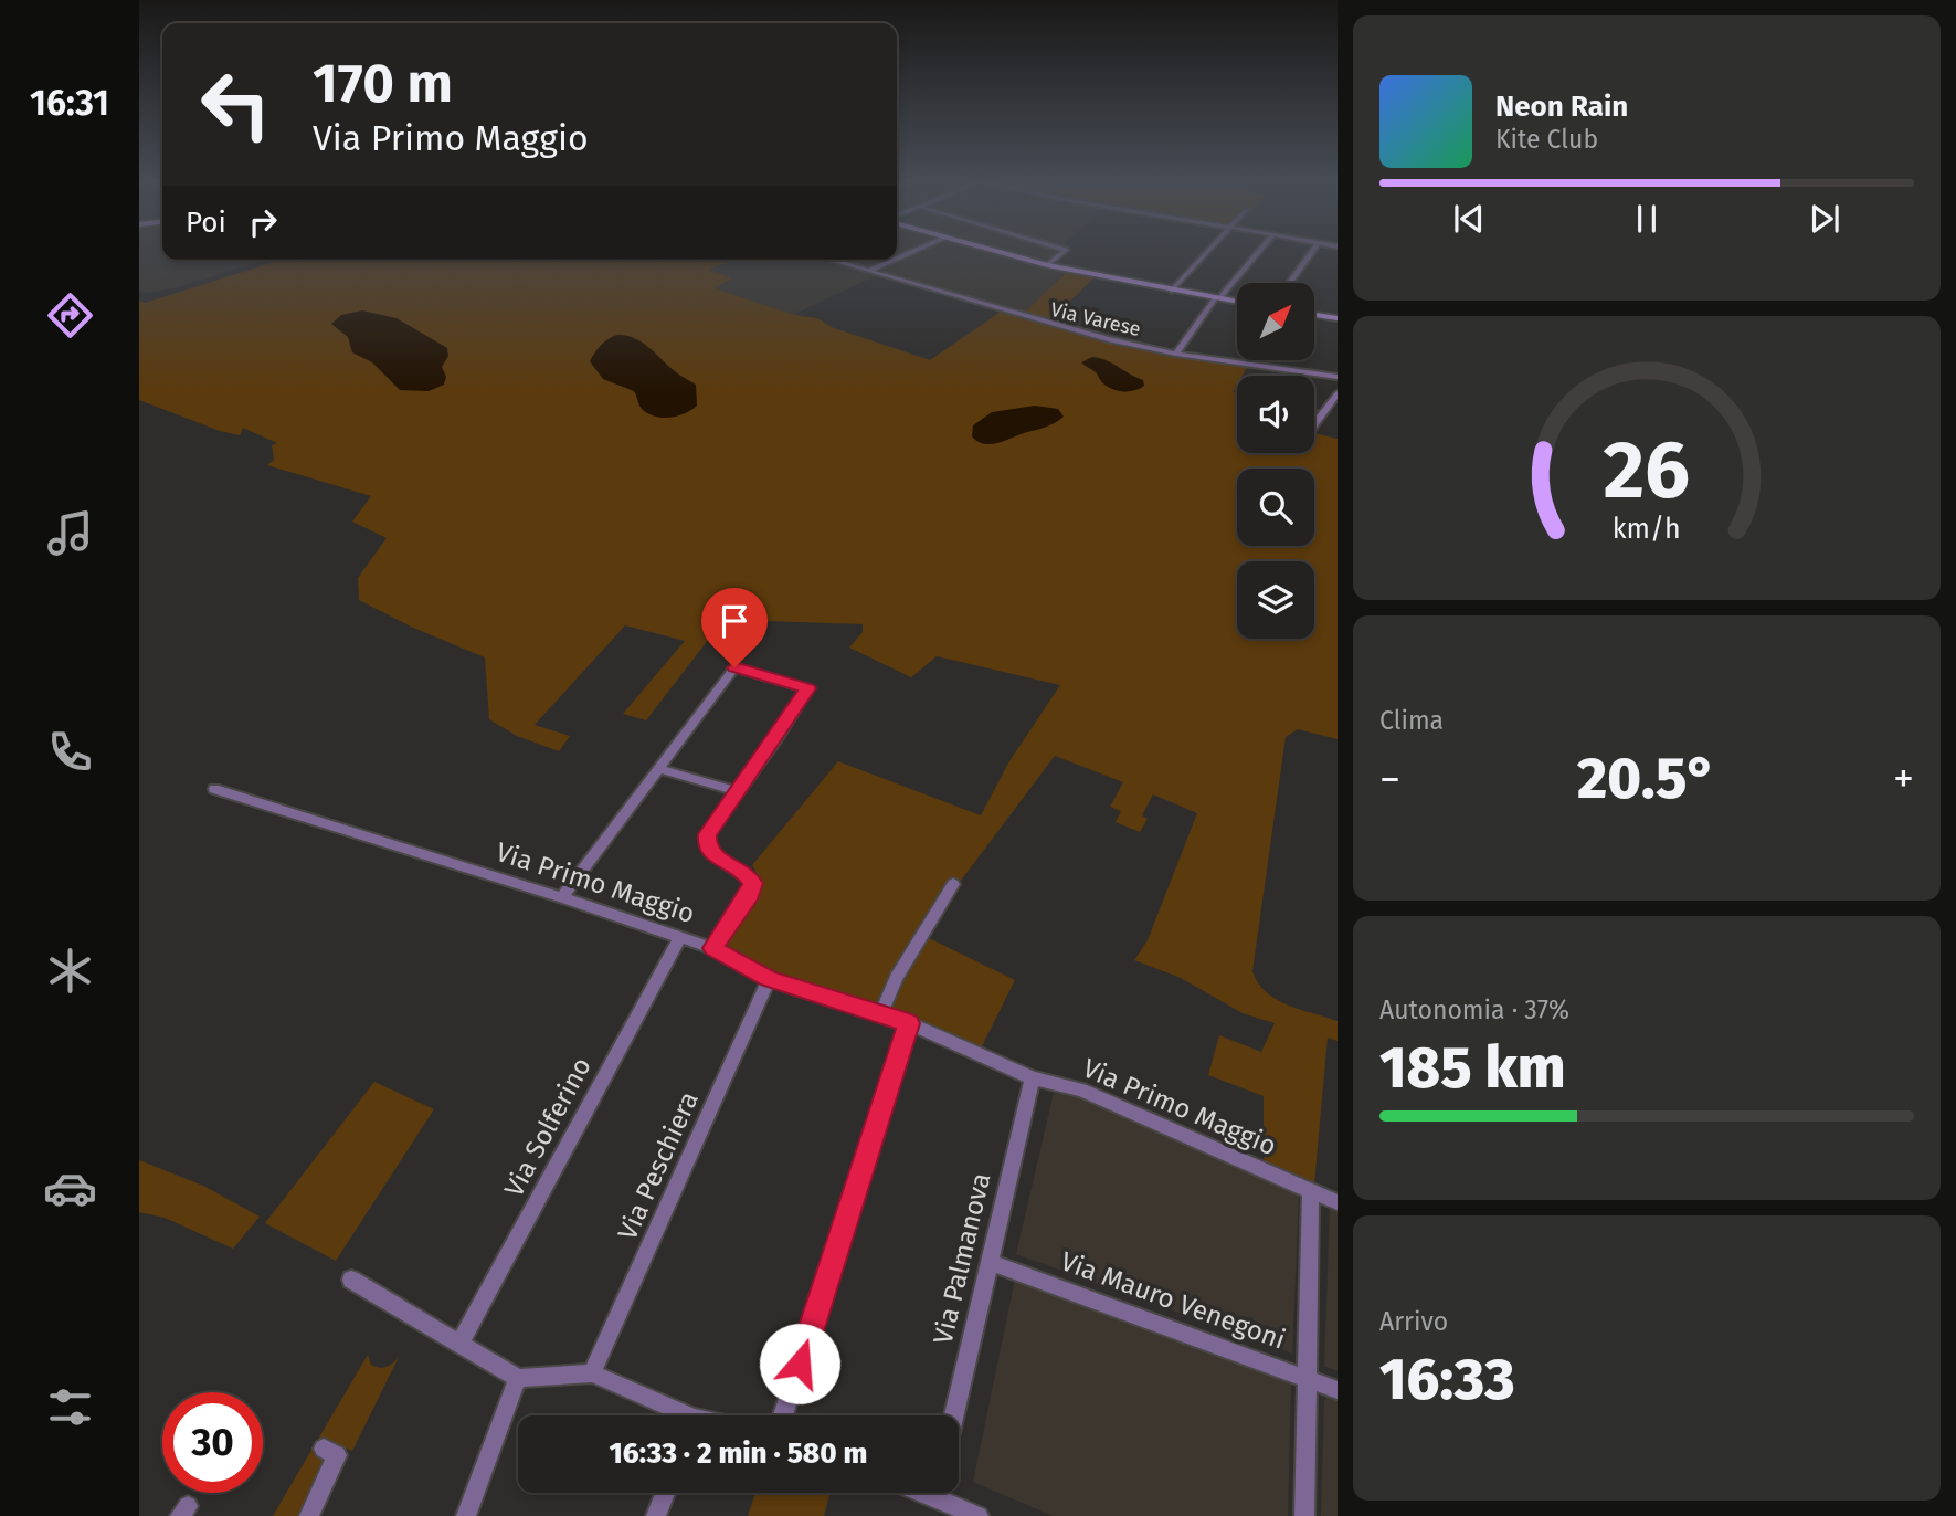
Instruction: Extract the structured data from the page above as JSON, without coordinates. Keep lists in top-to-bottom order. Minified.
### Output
{"streets":{"street":["Via Varese","Via Primo Maggio","Via Solferino","Via Peschiera","Via Palmanova","Via Mauro Venegoni"]},"crossings":[["Via Primo Maggio","Via Solferino"],["Via Primo Maggio","Via Peschiera"],["Via Primo Maggio","Via Palmanova"],["Via Palmanova","Via Mauro Venegoni"]],"north":"top right","page":{"tabs":"16:31","turn":["170 m","Via Primo Maggio"],"song":["Neon Rain","Kite Club"],"then":"Poi","tile":["Clima",["Autonomia · 37%","185 km"],["Arrivo","16:33"]],"heat":["−","20.5°","+"],"limit":"30","trip":"16:33 · 2 min · 580 m","gauge":["26","km/h"]}}
